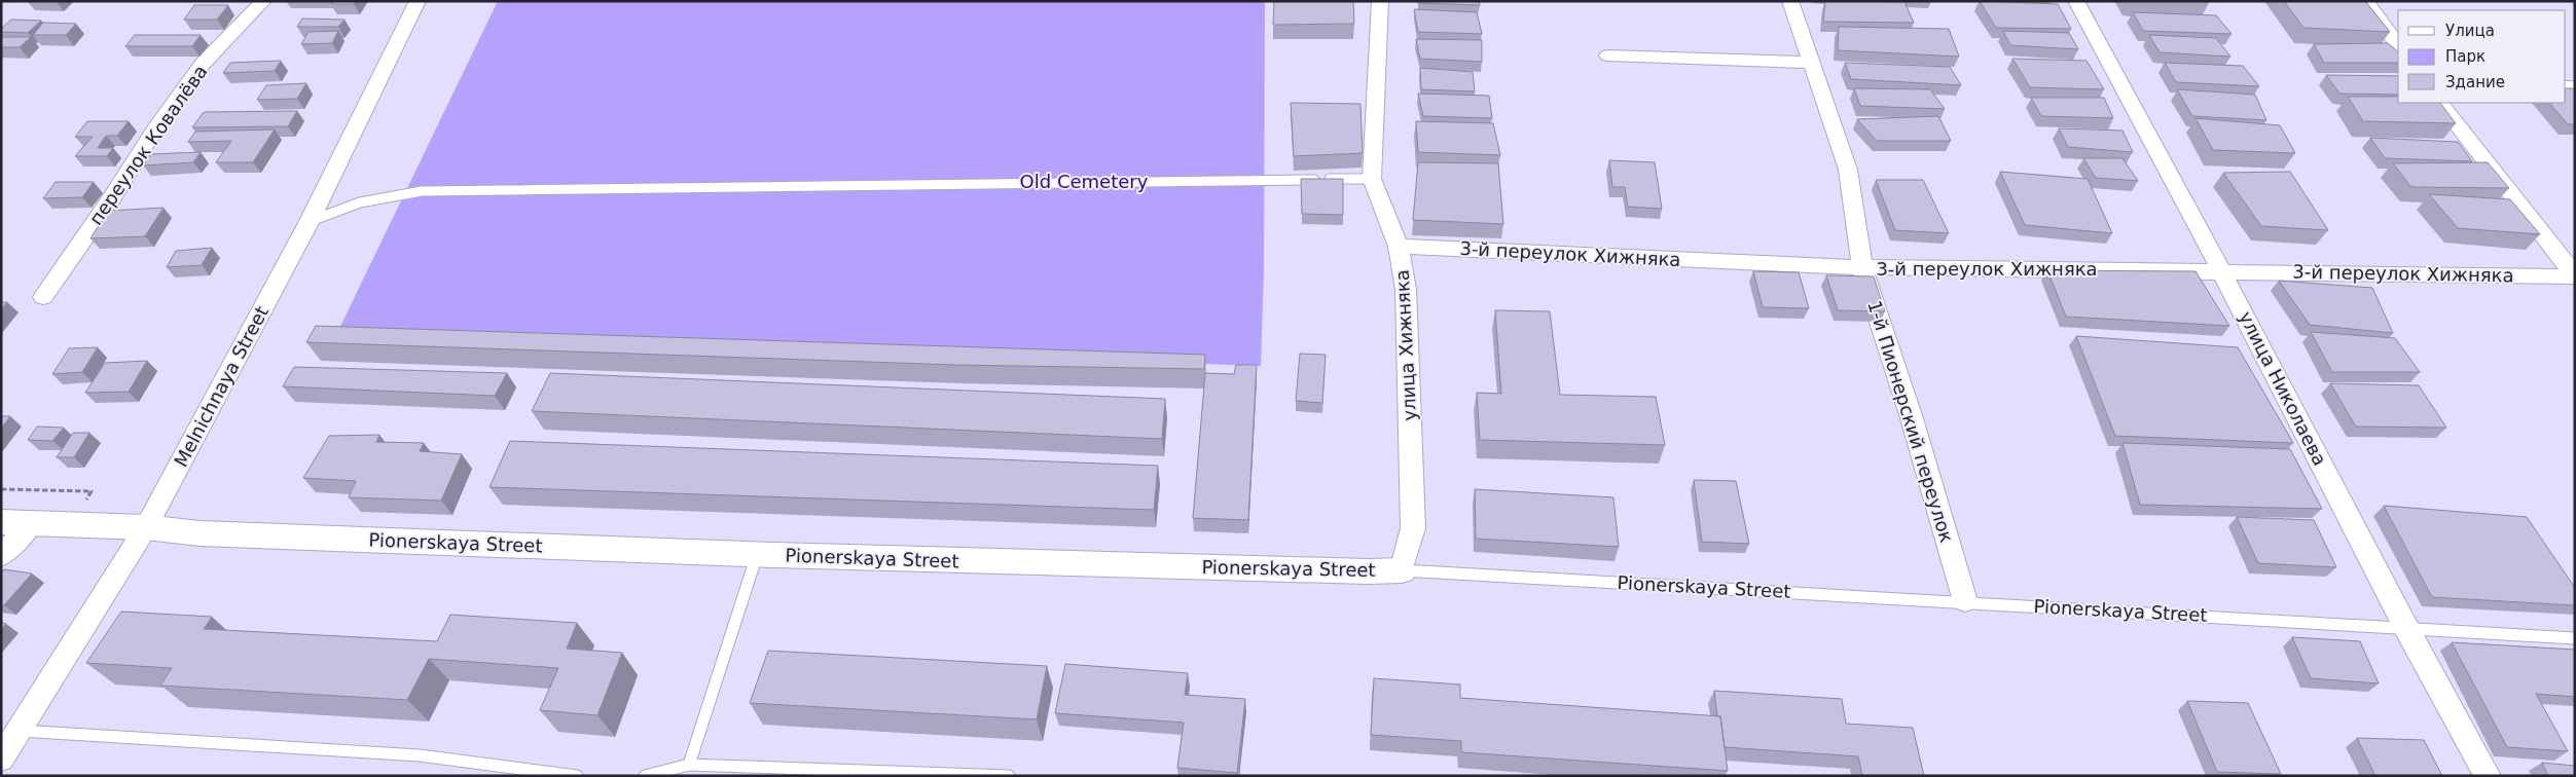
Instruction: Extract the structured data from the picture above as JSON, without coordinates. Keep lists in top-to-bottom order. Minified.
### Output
{"streets":{"street":["переулок Ковалёва","3-й переулок Хижняка","улица Хижняка","Melnichnaya Street","улица Николаева","1-й Пионерский переулок","Pionerskaya Street"]},"crossings":[["3-й переулок Хижняка","улица Хижняка"],["3-й переулок Хижняка","улица Николаева"],["3-й переулок Хижняка","1-й Пионерский переулок"],["улица Хижняка","Pionerskaya Street"],["Melnichnaya Street","Pionerskaya Street"],["улица Николаева","Pionerskaya Street"],["1-й Пионерский переулок","Pionerskaya Street"]],"parks":["Old Cemetery"],"legend":["Улица","Парк","Здание"]}
